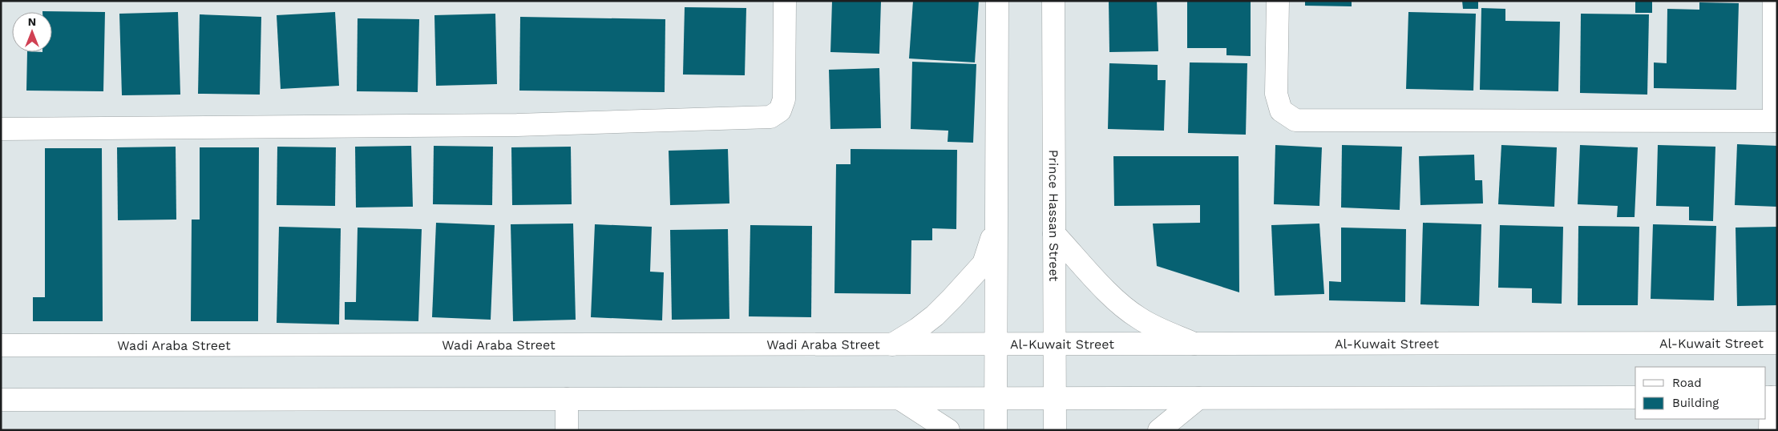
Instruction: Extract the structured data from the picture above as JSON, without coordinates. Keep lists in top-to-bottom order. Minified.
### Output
{"streets":{"main road":["Prince Hassan Street","Al-Kuwait Street","Wadi Araba Street"]},"crossings":[["Prince Hassan Street","Al-Kuwait Street"],["Al-Kuwait Street","Wadi Araba Street"]],"legend":["Road","Building"],"north":"top"}
